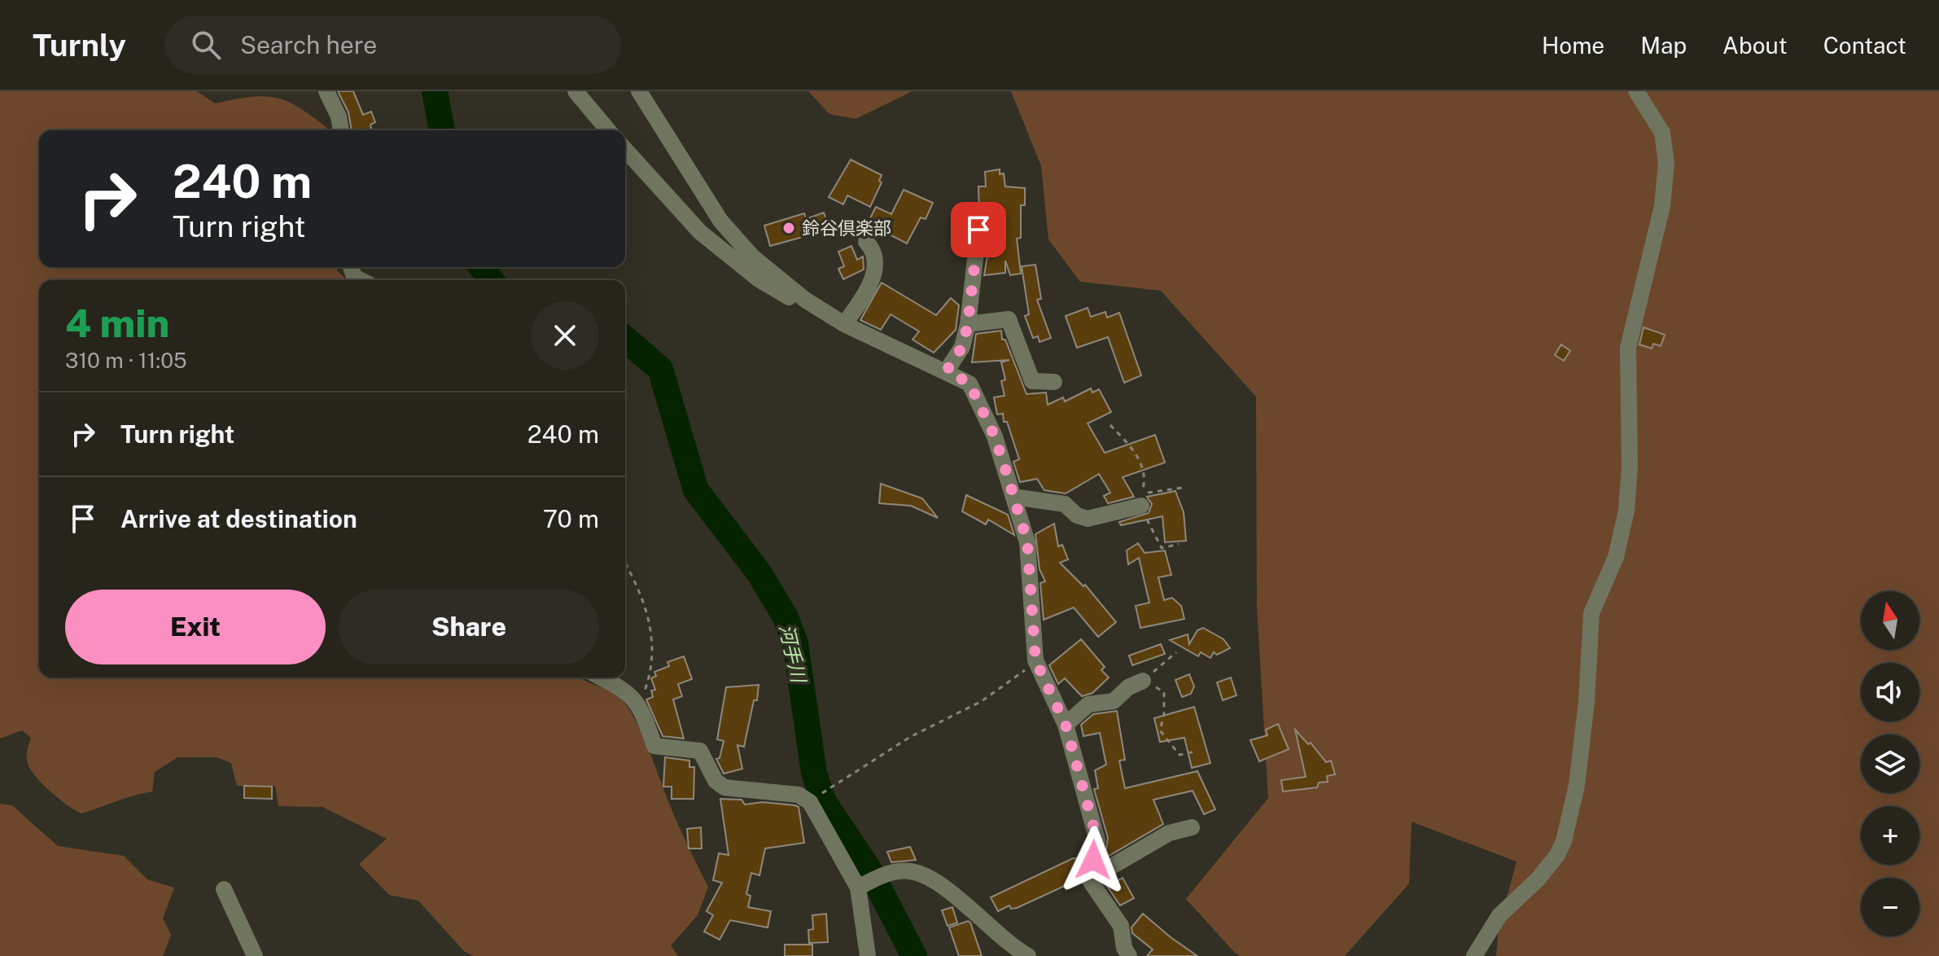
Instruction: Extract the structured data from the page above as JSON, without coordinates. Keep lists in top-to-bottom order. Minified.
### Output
{"water":["河手川"],"places":["鈴谷倶楽部"],"north":"top","page":{"header":"Turnly","search":"Search here","nav":["Home","Map","About","Contact"],"turn":["240 m","Turn right"],"heading":["4 min","310 m · 11:05"],"list":[{"name":"Turn right","value":"240 m"},{"name":"Arrive at destination","value":"70 m"}],"buttons":["Exit","Share"],"map_buttons":["+","−"]}}
